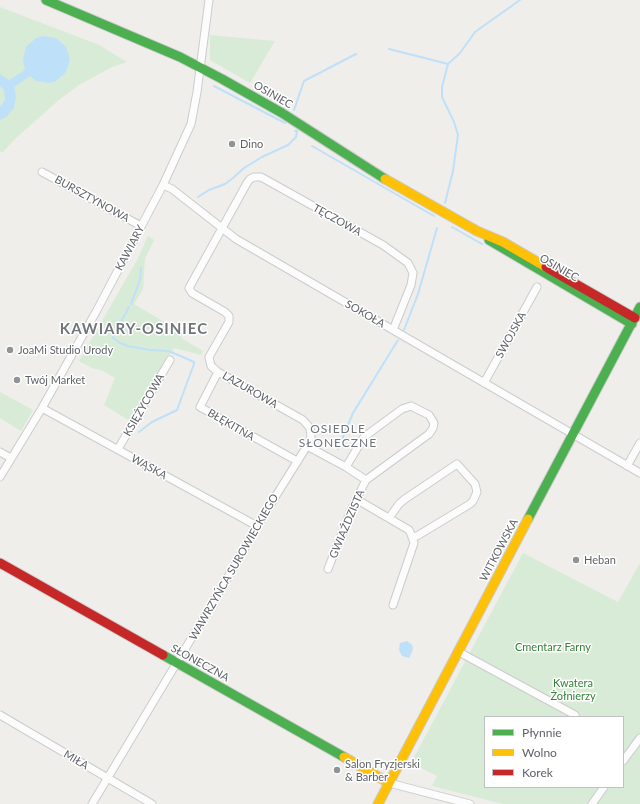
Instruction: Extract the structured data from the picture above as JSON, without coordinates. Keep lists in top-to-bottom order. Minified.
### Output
{"streets":{"street":["OSINIEC","BURSZTYNOWA","TĘCZOWA","KAWIARY","SOKOŁA","SWOJSKA","LAZUROWA","KSIĘŻYCOWA","BŁĘKITNA","WĄSKA","GWIAŹDZISTA","WITKOWSKA","WAWRZYŃCA SUROWIECKIEGO","SŁONECZNA","MIŁA"]},"crossings":[["OSINIEC","KAWIARY"],["OSINIEC","WITKOWSKA"],["BURSZTYNOWA","KAWIARY"],["TĘCZOWA","SOKOŁA"],["TĘCZOWA","LAZUROWA"],["KAWIARY","SOKOŁA"],["KAWIARY","WĄSKA"],["SOKOŁA","SWOJSKA"],["SOKOŁA","LAZUROWA"],["SOKOŁA","WITKOWSKA"],["LAZUROWA","BŁĘKITNA"],["LAZUROWA","WAWRZYŃCA SUROWIECKIEGO"],["KSIĘŻYCOWA","WĄSKA"],["BŁĘKITNA","WAWRZYŃCA SUROWIECKIEGO"],["WĄSKA","WAWRZYŃCA SUROWIECKIEGO"],["GWIAŹDZISTA","WAWRZYŃCA SUROWIECKIEGO"],["WITKOWSKA","SŁONECZNA"],["WAWRZYŃCA SUROWIECKIEGO","SŁONECZNA"],["WAWRZYŃCA SUROWIECKIEGO","MIŁA"]],"districts":["KAWIARY-OSINIEC","OSIEDLE SŁONECZNE"],"parks":["Cmentarz Farny","Kwatera Żołnierzy"],"places":["Dino","JoaMi Studio Urody","Twój Market","Heban","Salon Fryzjerski & Barber"],"legend":["Płynnie","Wolno","Korek"]}
